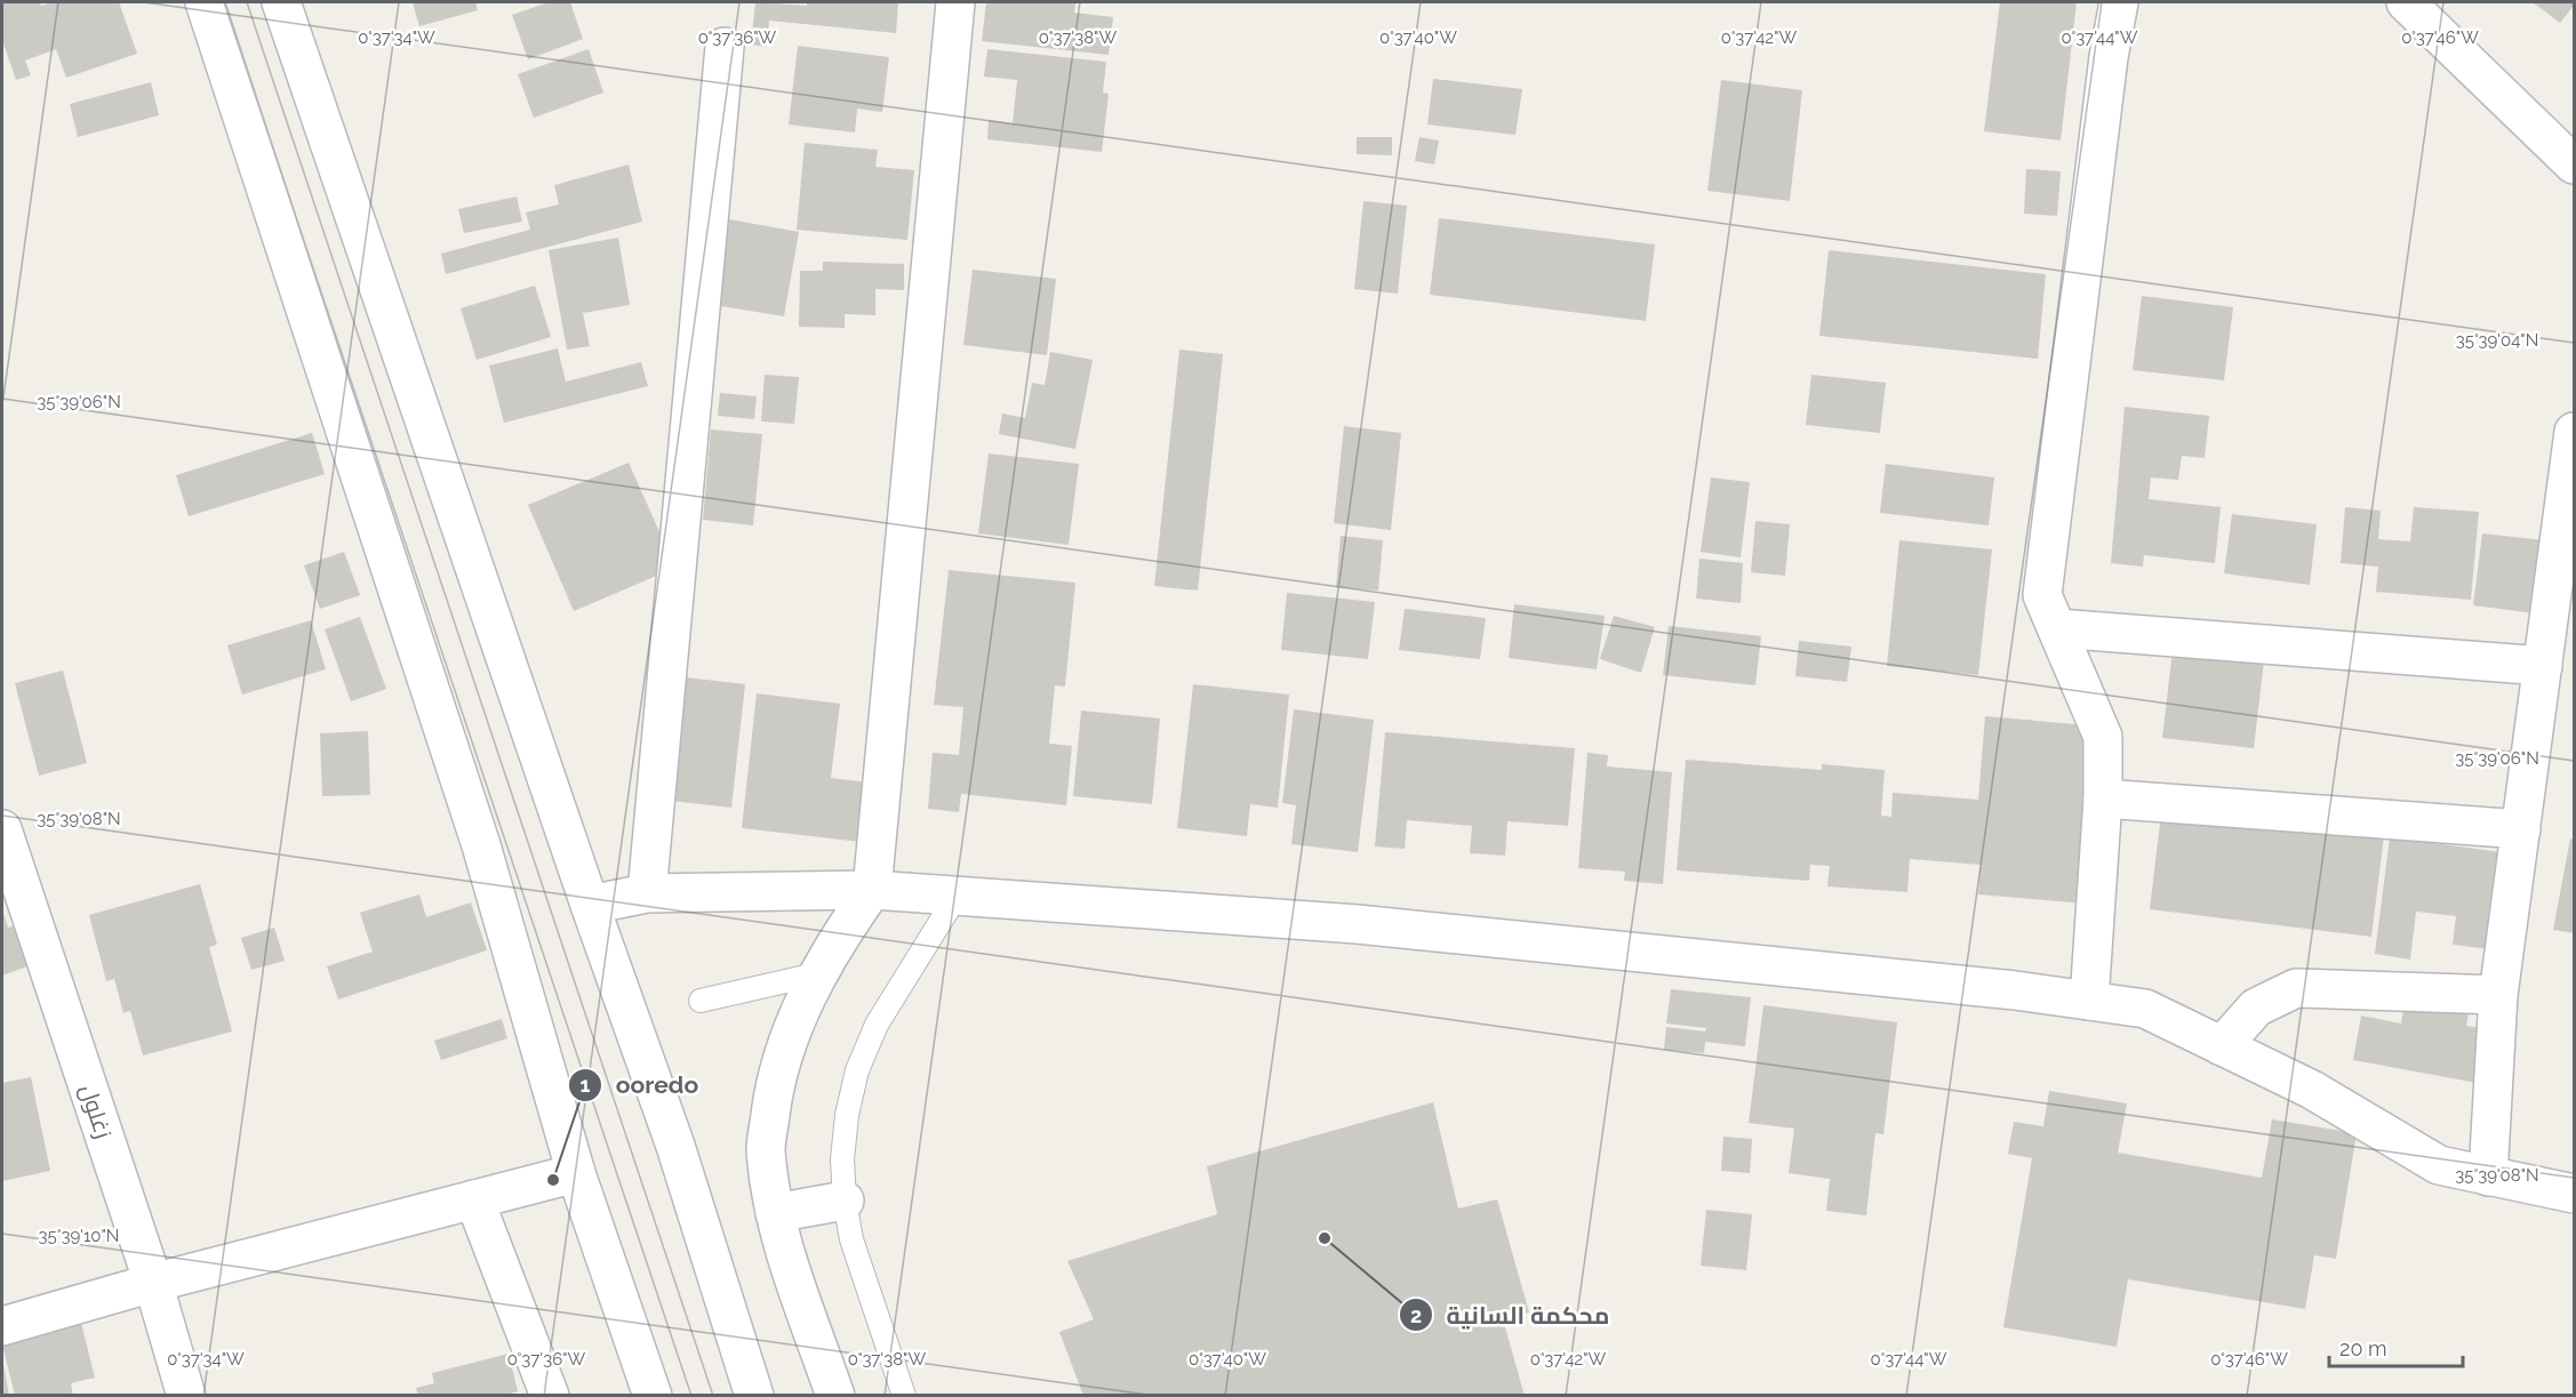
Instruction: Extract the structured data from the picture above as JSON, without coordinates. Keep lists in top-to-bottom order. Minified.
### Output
{"streets":{"street":["زغلول"]},"places":["ooredo","محكمة السانية"],"scale_bar":"20 m","coordinates":["0°37'34\"W","0°37'36\"W","0°37'38\"W","0°37'40\"W","0°37'42\"W","0°37'44\"W","0°37'46\"W","35°39'04\"N","35°39'06\"N","35°39'08\"N","35°39'10\"N"]}
